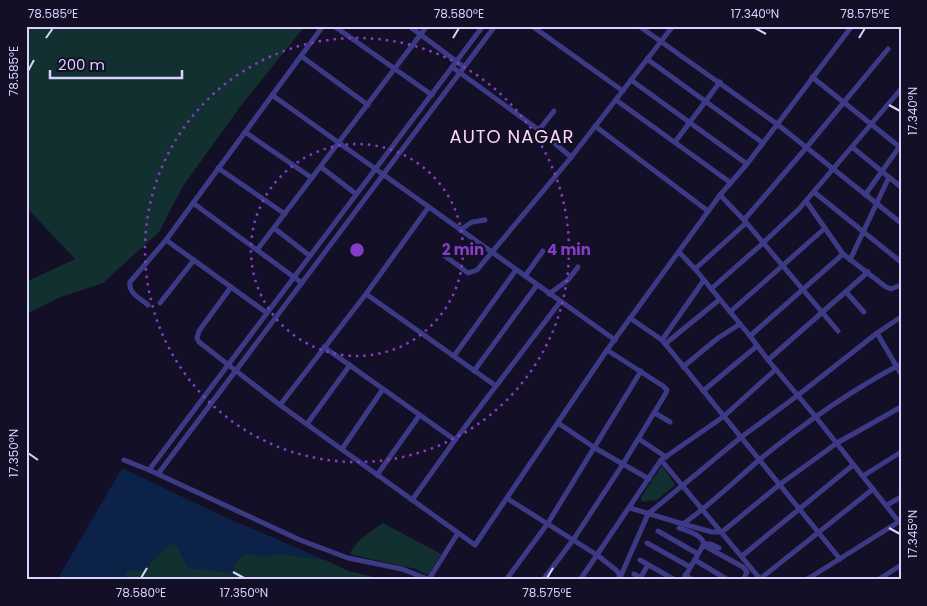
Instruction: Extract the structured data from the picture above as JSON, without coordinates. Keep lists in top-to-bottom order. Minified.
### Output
{"districts":["AUTO NAGAR"],"scale_bar":"200 m","coordinates":["78.585°E","78.580°E","17.340°N","78.575°E","17.350°N","17.345°N"],"rings":["2 min","4 min"]}
